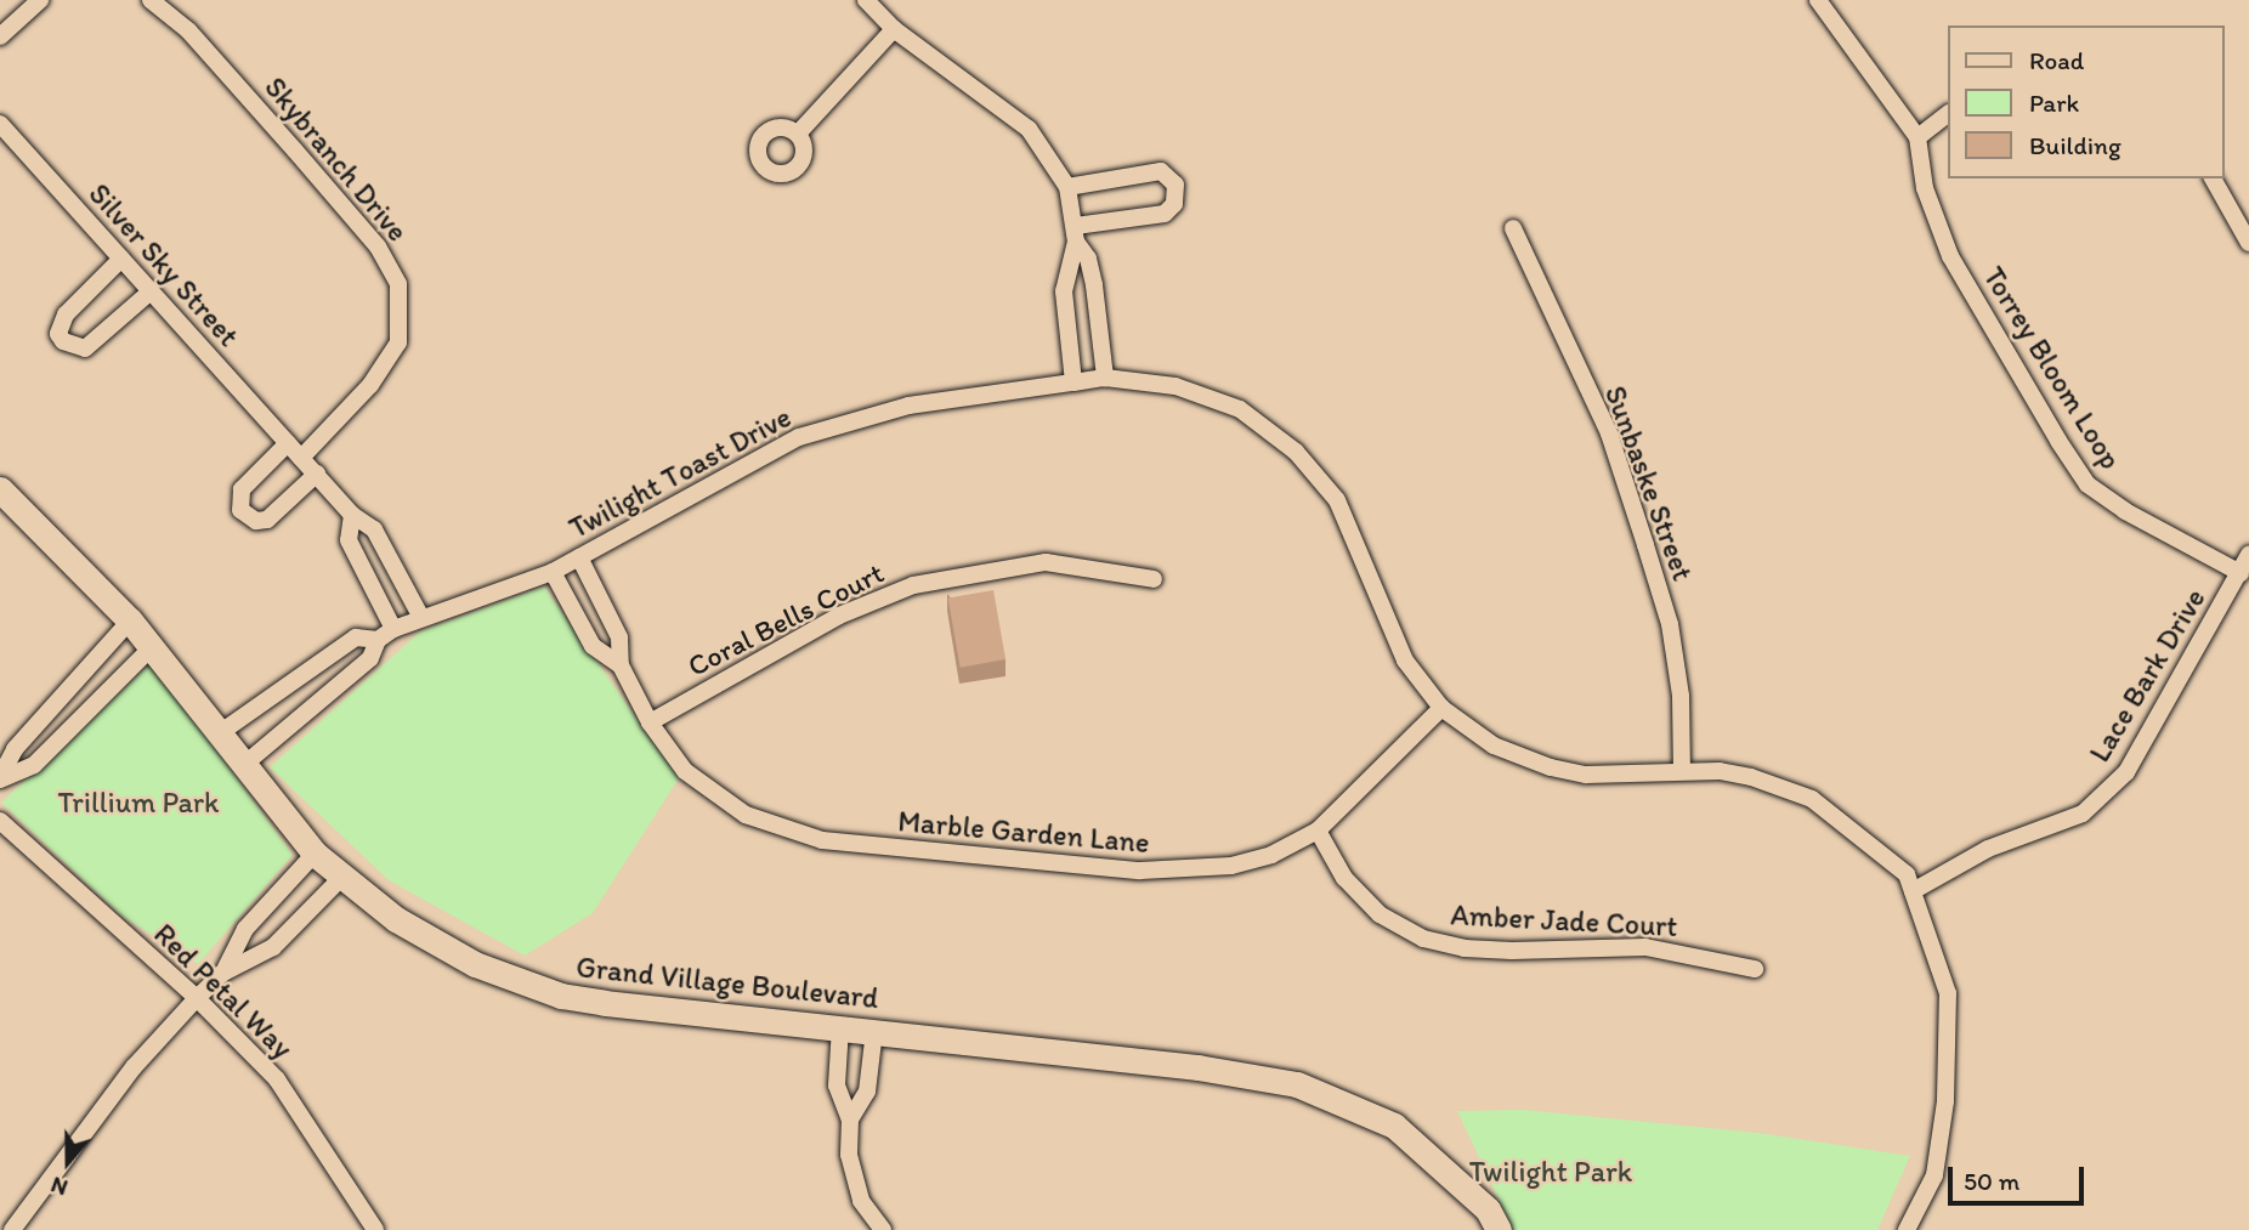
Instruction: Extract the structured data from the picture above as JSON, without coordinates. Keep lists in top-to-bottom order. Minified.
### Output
{"streets":{"street":["Skybranch Drive","Silver Sky Street","Torrey Bloom Loop","Twilight Toast Drive","Sunbaske Street","Coral Bells Court","Lace Bark Drive","Marble Garden Lane","Amber Jade Court","Grand Village Boulevard","Red Petal Way"]},"crossings":[["Skybranch Drive","Silver Sky Street"],["Silver Sky Street","Twilight Toast Drive"],["Torrey Bloom Loop","Lace Bark Drive"],["Twilight Toast Drive","Sunbaske Street"],["Twilight Toast Drive","Lace Bark Drive"],["Twilight Toast Drive","Marble Garden Lane"],["Twilight Toast Drive","Grand Village Boulevard"],["Coral Bells Court","Marble Garden Lane"],["Marble Garden Lane","Amber Jade Court"]],"parks":["Trillium Park","Twilight Park"],"legend":["Road","Park","Building"],"scale_bar":"50 m","north":"bottom"}
